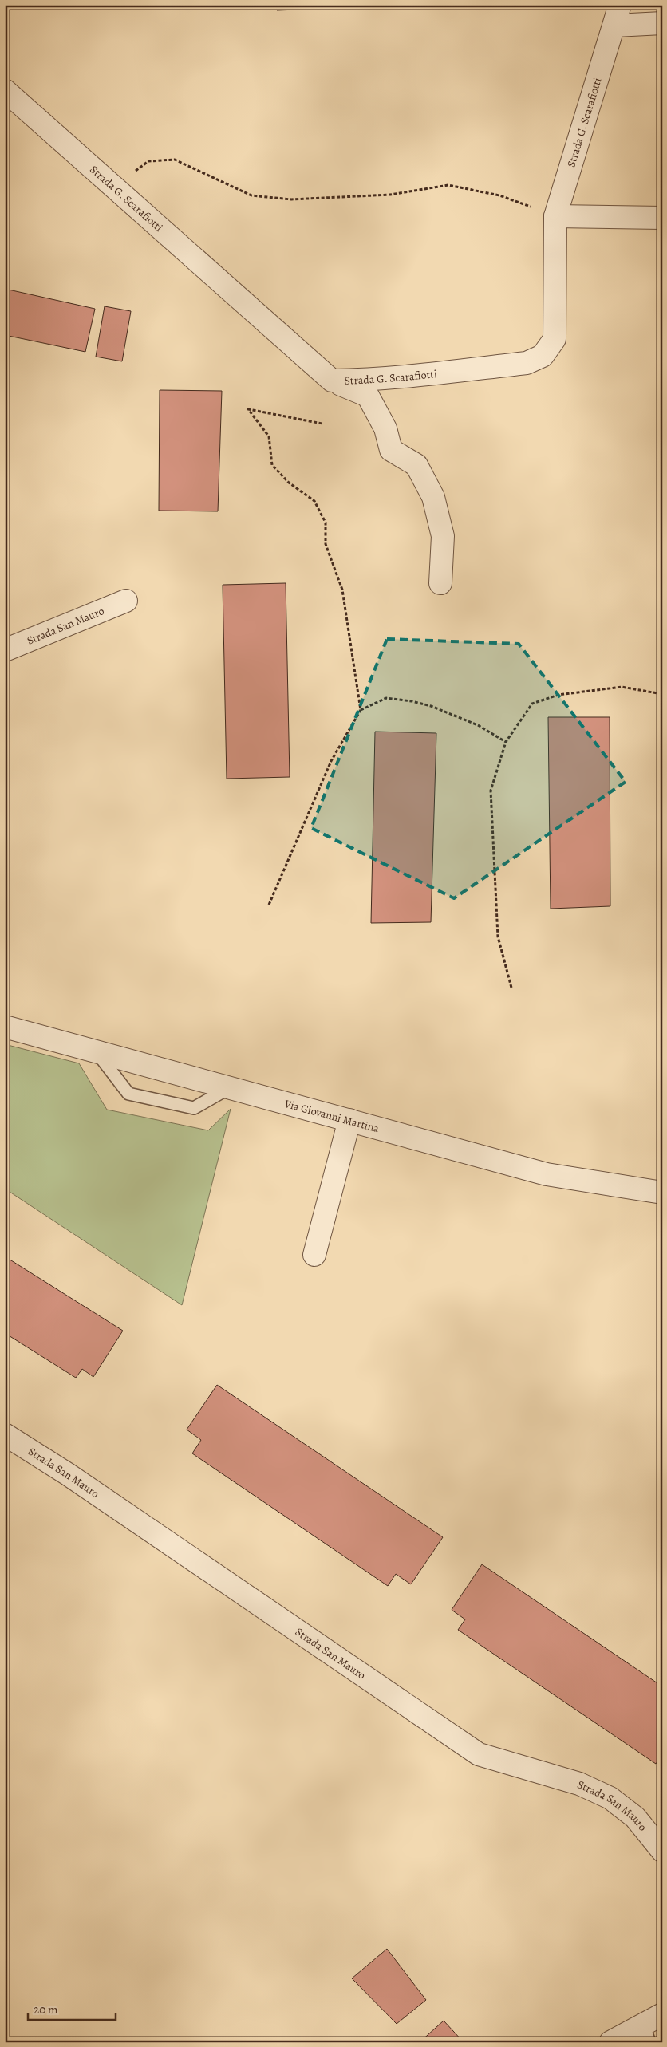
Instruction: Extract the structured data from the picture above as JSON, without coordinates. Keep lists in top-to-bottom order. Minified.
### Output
{"streets":{"street":["Strada G. Scarafiotti","Strada San Mauro","Via Giovanni Martina"]},"scale_bar":"20 m"}
